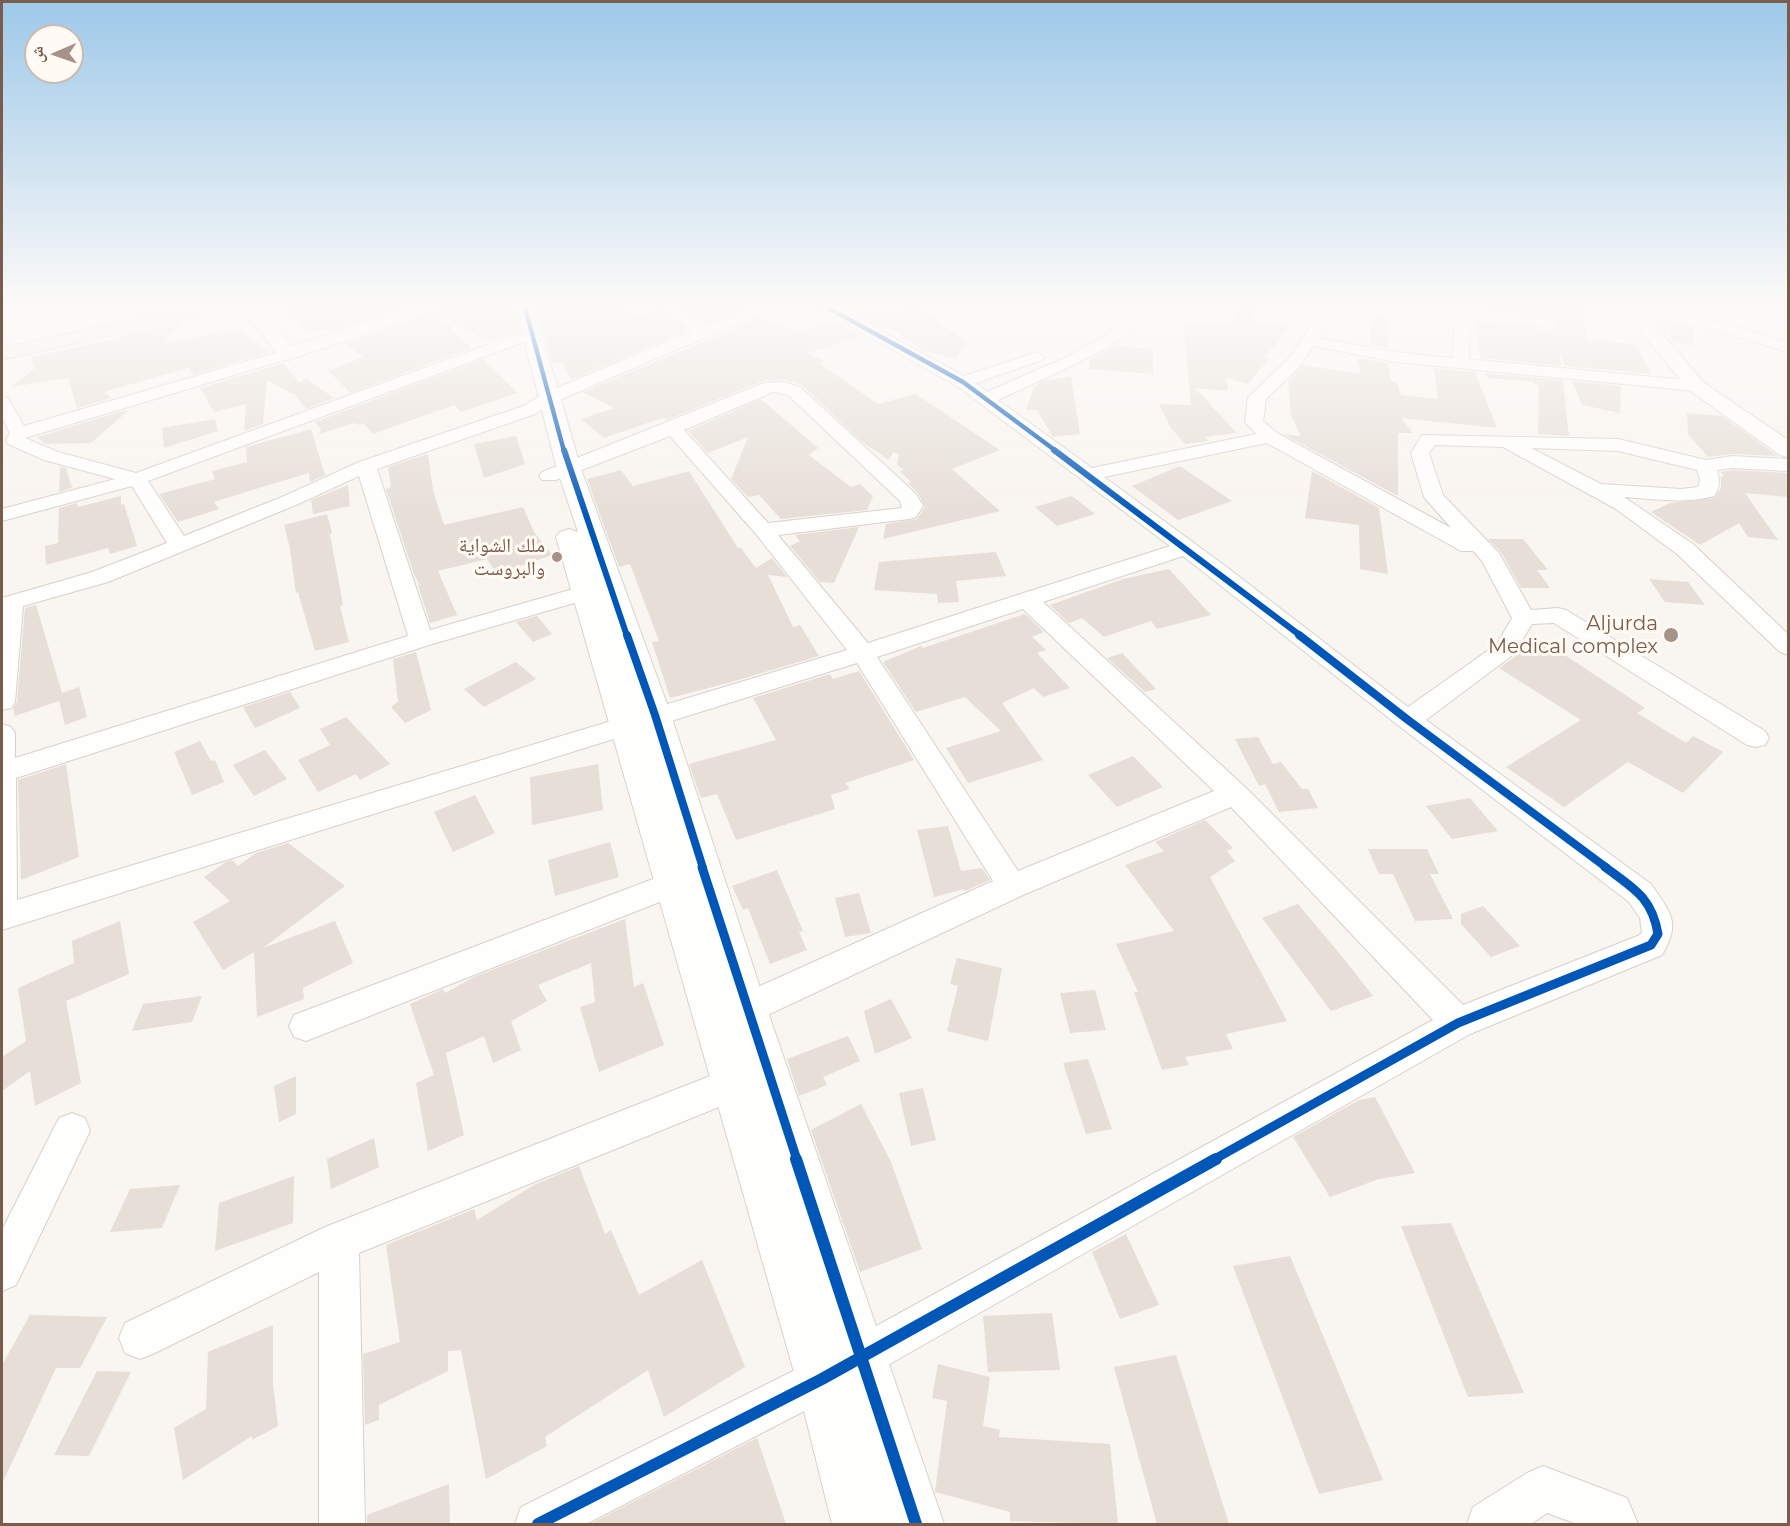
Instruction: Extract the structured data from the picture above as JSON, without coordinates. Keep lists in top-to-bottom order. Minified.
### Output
{"places":["ملك الشواية والبروست","Aljurda Medical complex"],"north":"left"}
